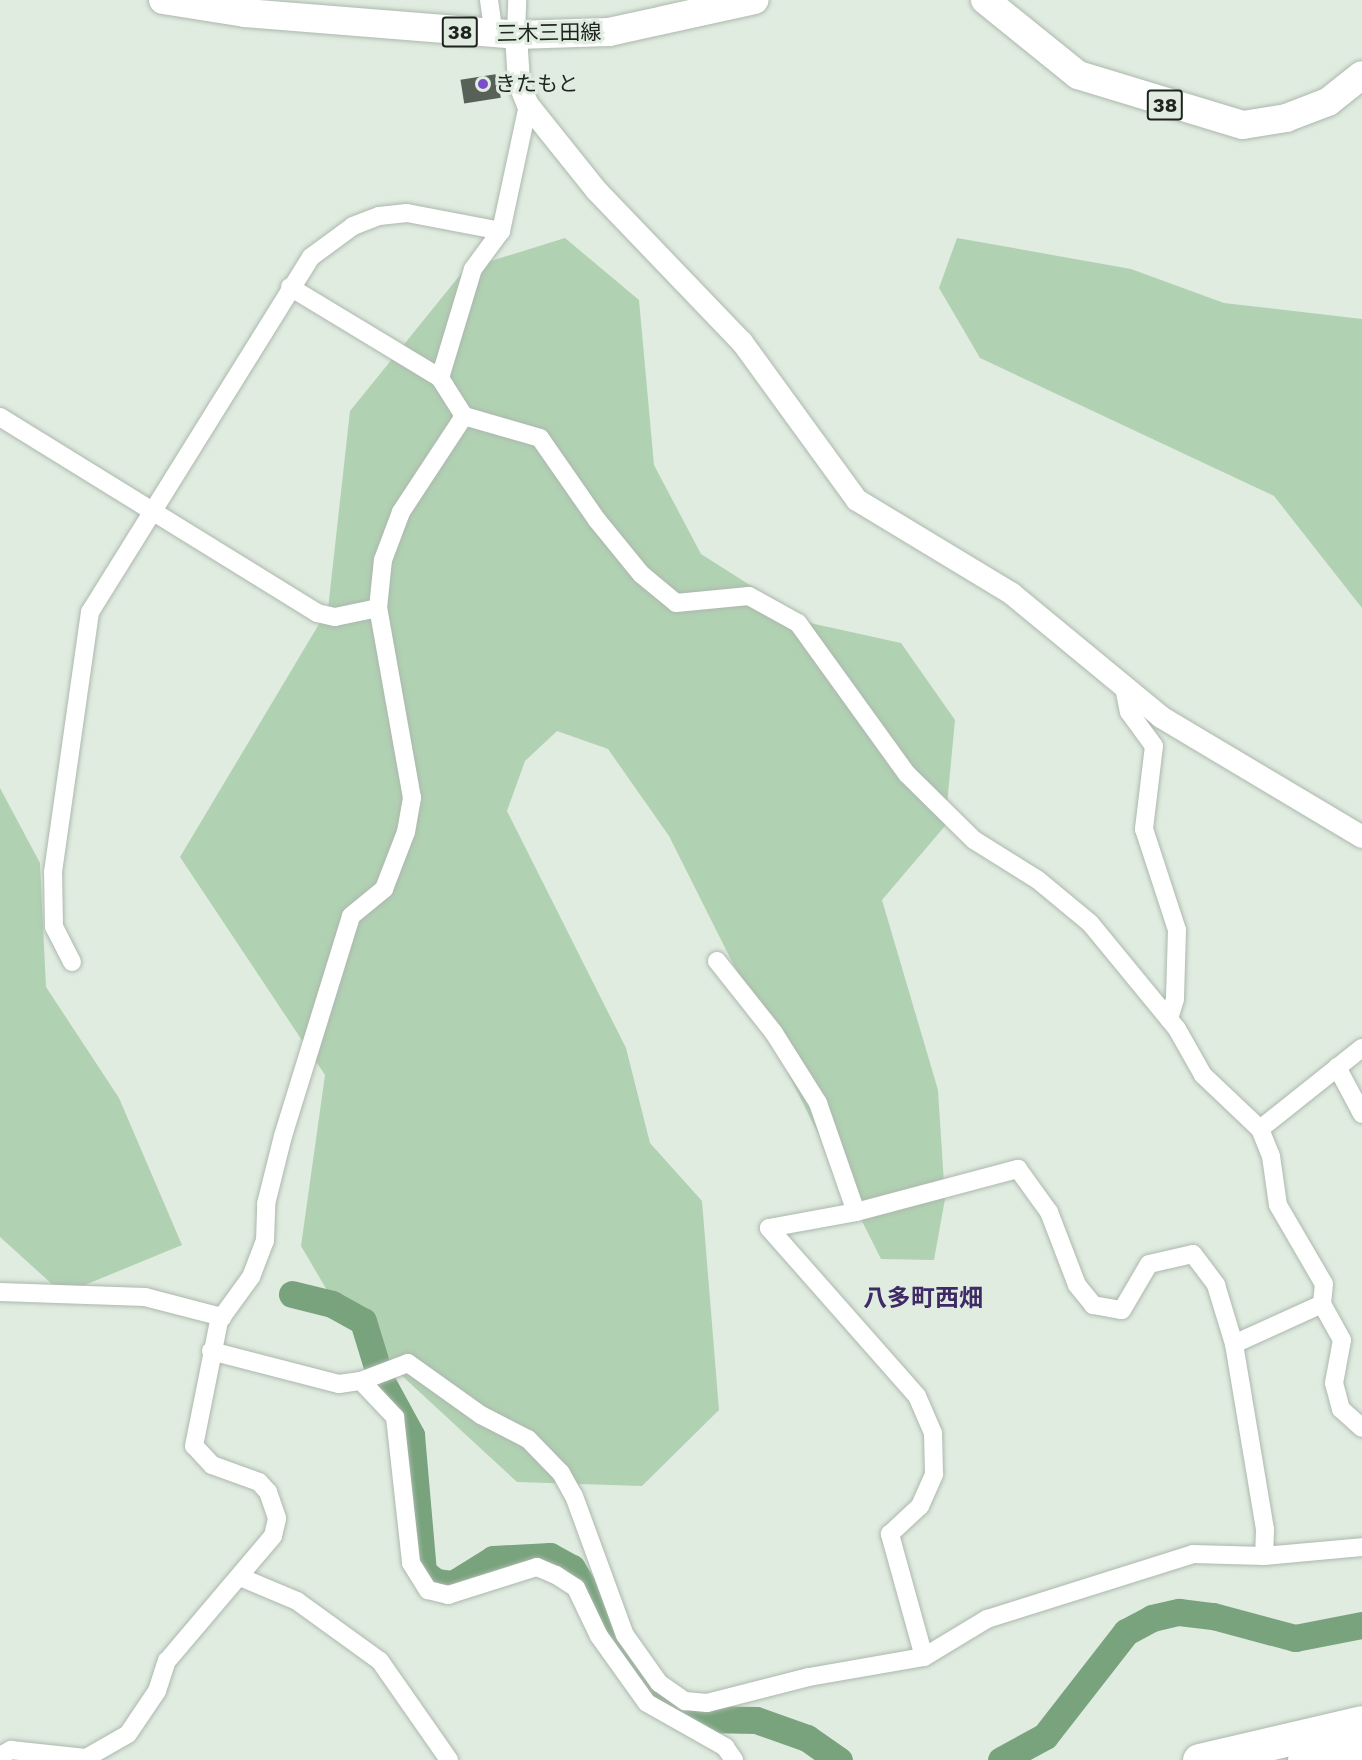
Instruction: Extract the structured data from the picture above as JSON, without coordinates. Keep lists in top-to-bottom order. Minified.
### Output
{"streets":{"main road":["38","三木三田線"]},"districts":["八多町西畑"],"places":["きたもと"]}
